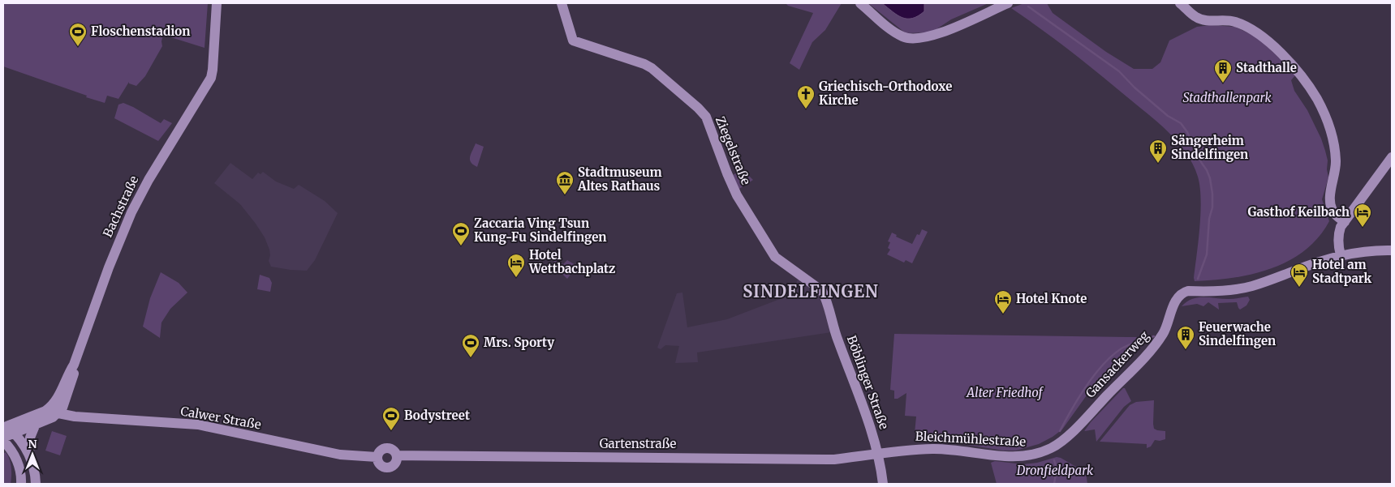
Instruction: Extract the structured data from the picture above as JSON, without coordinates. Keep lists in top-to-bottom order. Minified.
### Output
{"streets":{"main road":["Ziegelstraße","Bachstraße","Gansackerweg","Böblinger Straße","Calwer Straße","Bleichmühlestraße","Gartenstraße"]},"crossings":[["Ziegelstraße","Böblinger Straße"],["Bachstraße","Calwer Straße"],["Gansackerweg","Bleichmühlestraße"],["Böblinger Straße","Bleichmühlestraße"],["Böblinger Straße","Gartenstraße"],["Calwer Straße","Gartenstraße"],["Bleichmühlestraße","Gartenstraße"]],"districts":["SINDELFINGEN"],"parks":["Stadthallenpark","Alter Friedhof","Dronfieldpark"],"places":{"sports":["Floschenstadion","Zaccaria Ving Tsun Kung-Fu Sindelfingen","Mrs. Sporty","Bodystreet"],"building":["Stadthalle","Sängerheim Sindelfingen","Feuerwache Sindelfingen"],"church":["Griechisch-Orthodoxe Kirche"],"museum":["Stadtmuseum Altes Rathaus"],"hotel":["Gasthof Keilbach","Hotel Wettbachplatz","Hotel am Stadtpark","Hotel Knote"]},"north":"top"}
